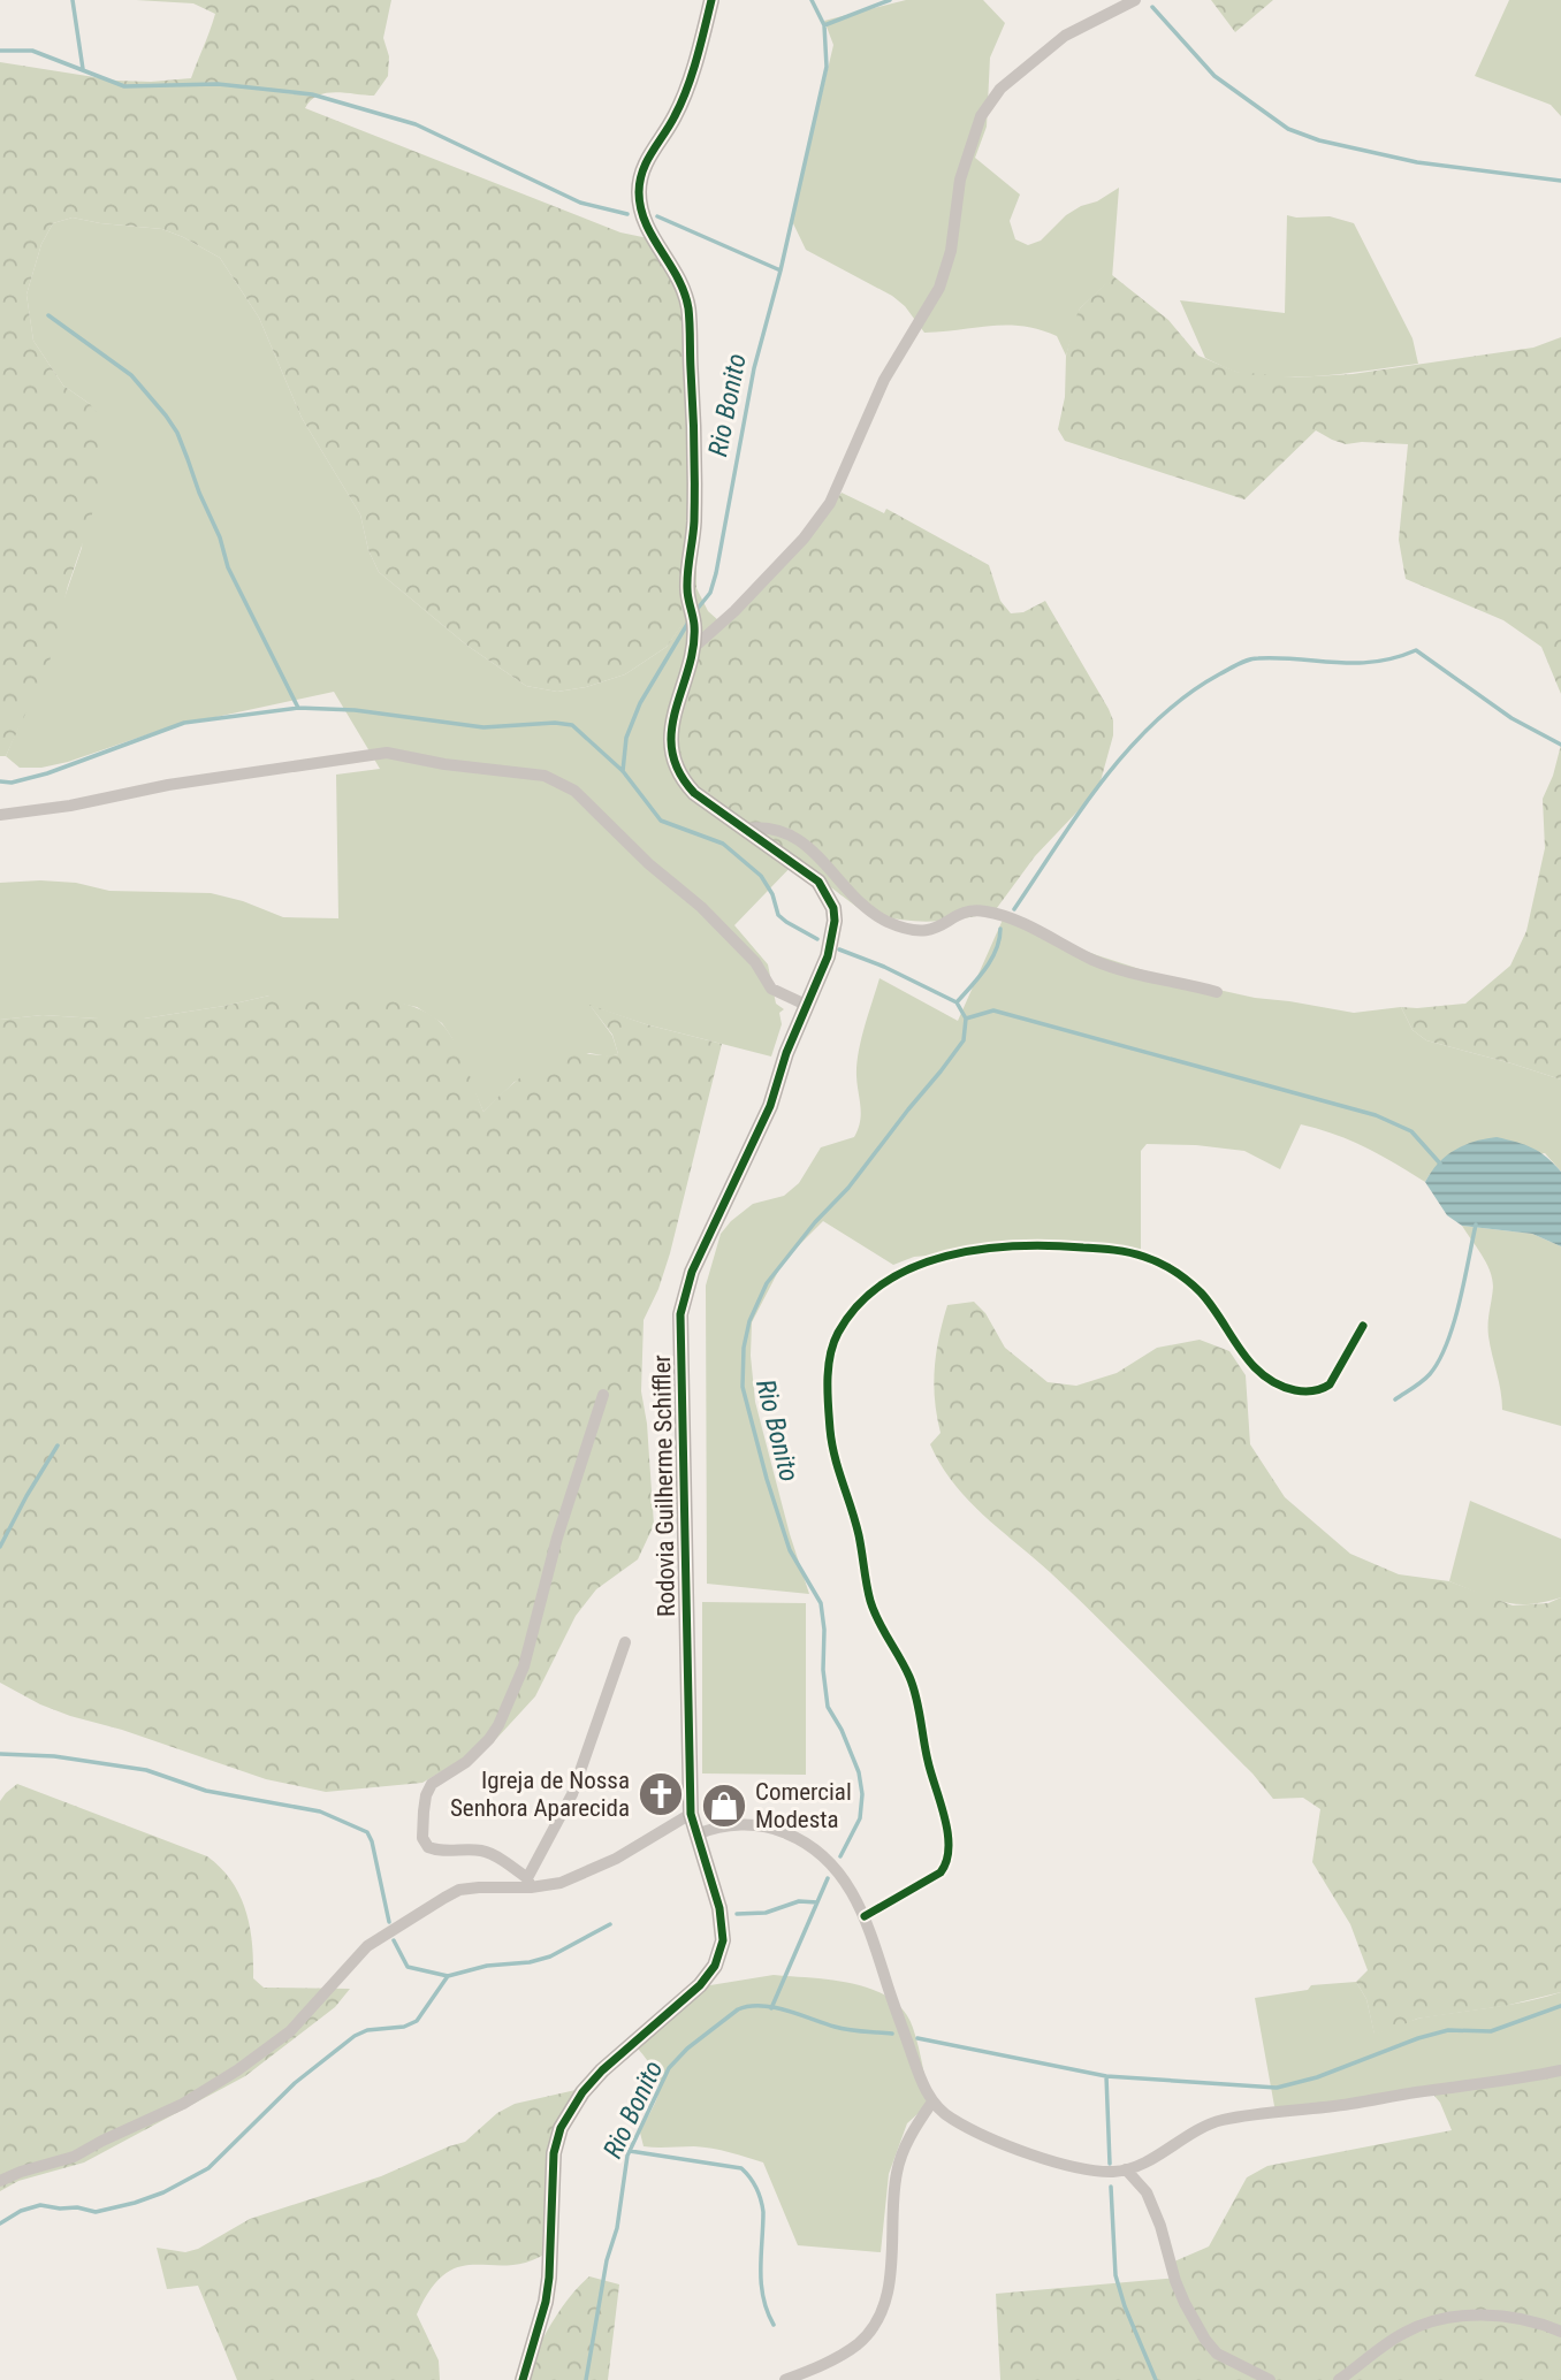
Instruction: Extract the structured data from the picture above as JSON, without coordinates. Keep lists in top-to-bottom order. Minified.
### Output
{"streets":{"street":["Rodovia Guilherme Schiffler"]},"water":["Rio Bonito"],"places":{"church":["Igreja de Nossa Senhora Aparecida"],"shop":["Comercial Modesta"]}}
